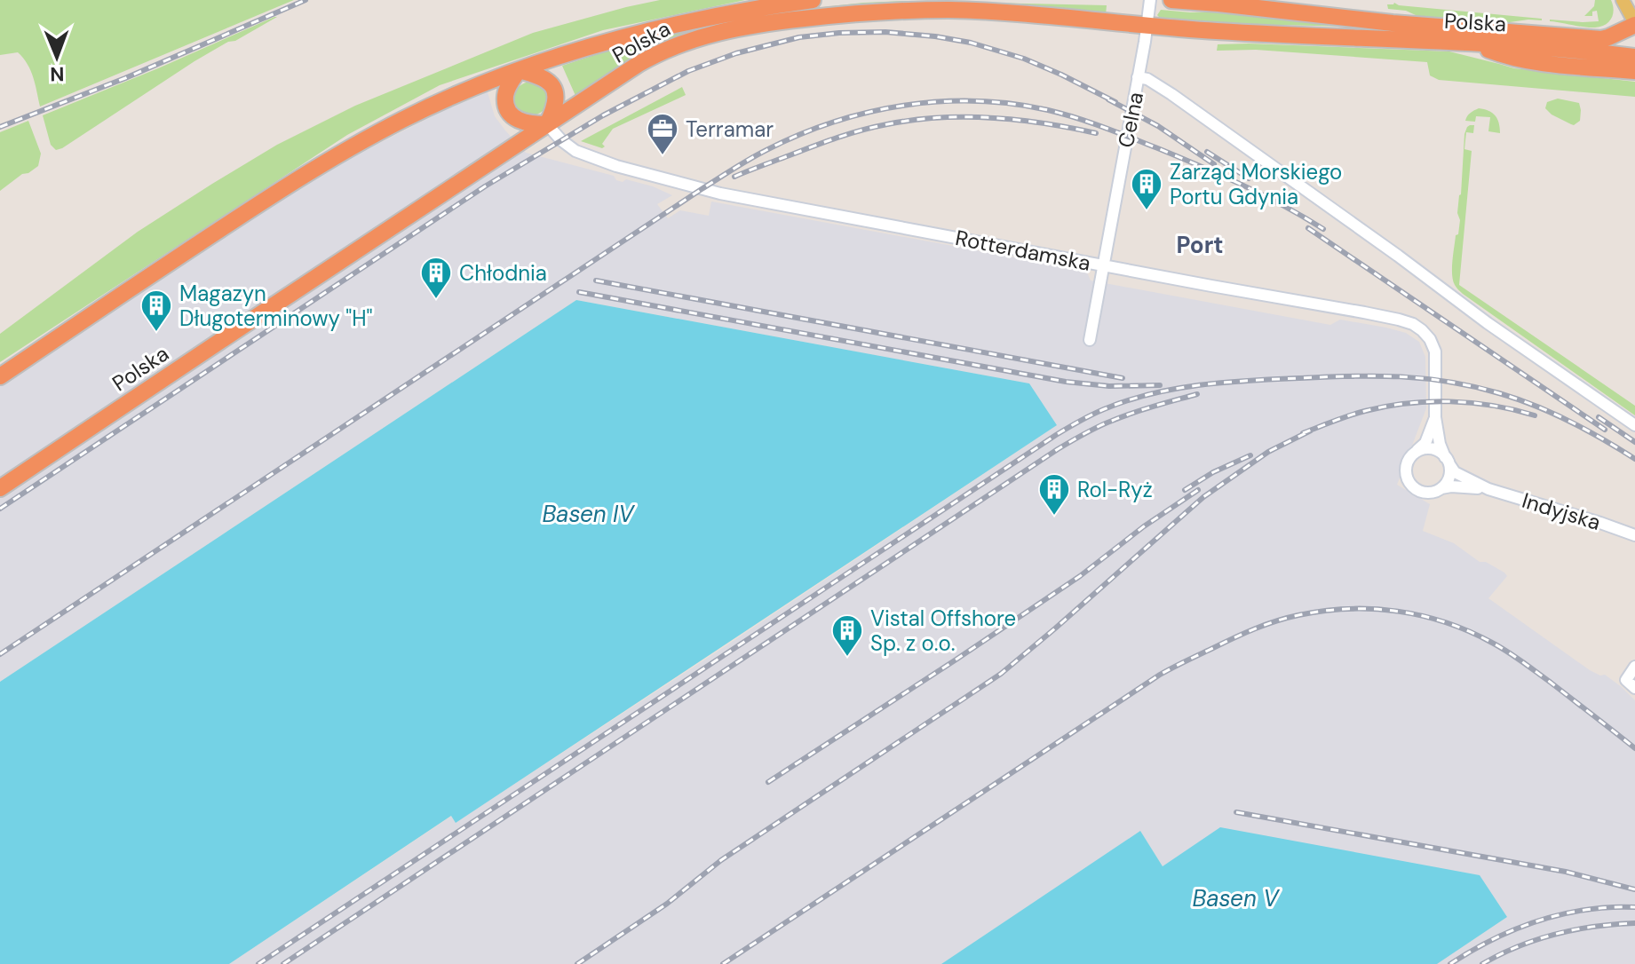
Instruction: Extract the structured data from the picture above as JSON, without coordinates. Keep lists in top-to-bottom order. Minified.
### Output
{"streets":{"highway":["Polska"],"street":["Celna","Rotterdamska","Indyjska"]},"crossings":[["Polska","Celna"],["Polska","Rotterdamska"],["Celna","Rotterdamska"],["Rotterdamska","Indyjska"]],"districts":["Port"],"water":["Basen IV","Basen V"],"places":{"office":["Terramar"],"building":["Zarząd Morskiego Portu Gdynia","Chłodnia","Magazyn Długoterminowy \"H\"","Rol-Ryż","Vistal Offshore Sp. z o.o."]},"north":"bottom"}
